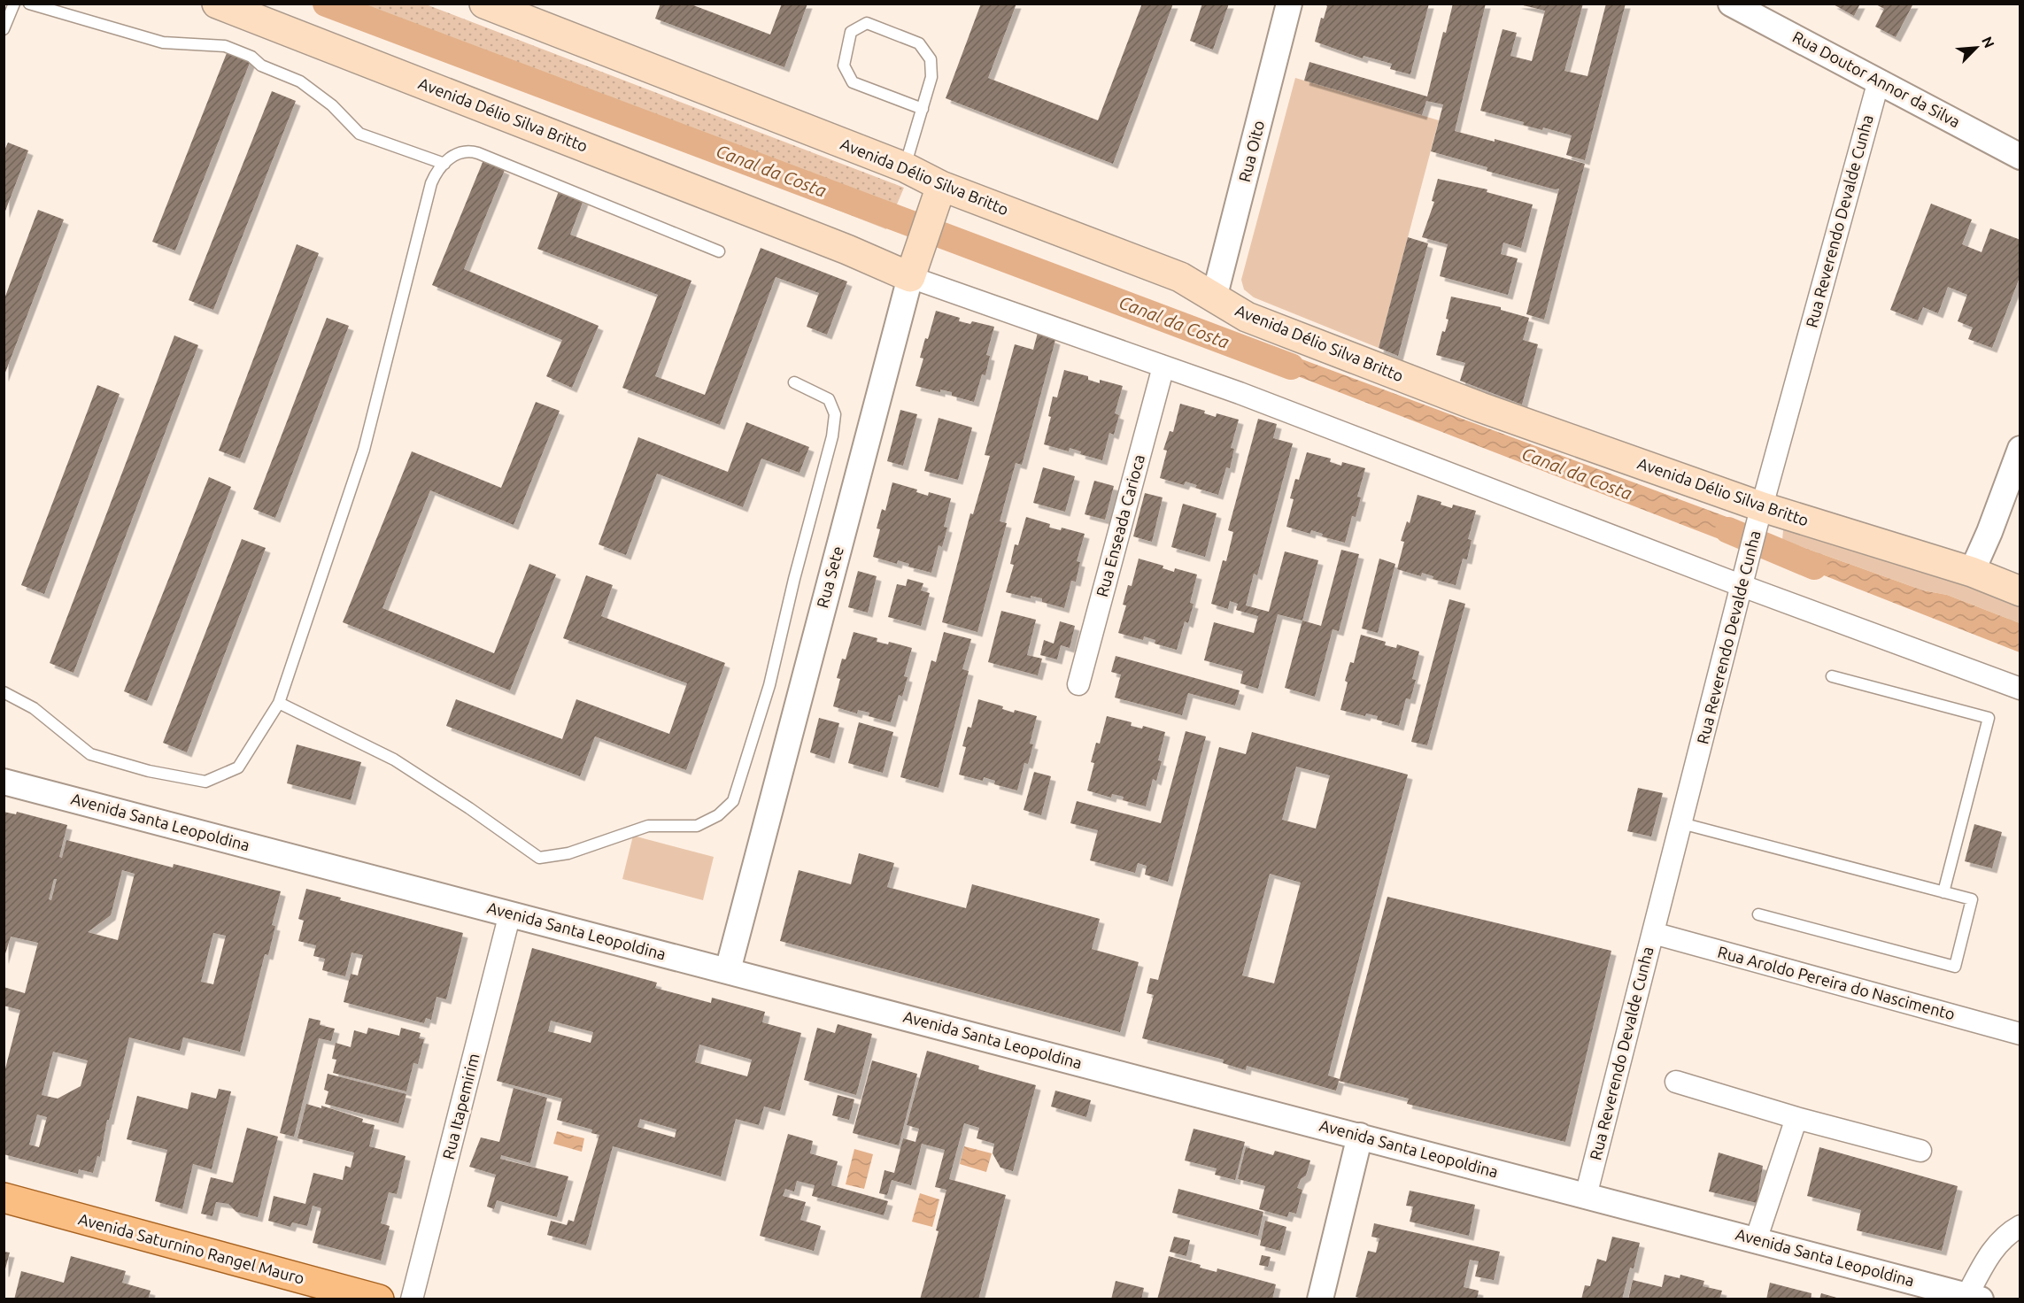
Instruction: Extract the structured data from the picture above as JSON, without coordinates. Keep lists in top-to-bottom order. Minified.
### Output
{"streets":{"main road":["Avenida Délio Silva Britto","Rua Sete","Avenida Saturnino Rangel Mauro"],"street":["Rua Doutor Annor da Silva","Rua Oito","Rua Reverendo Devalde Cunha","Rua Enseada Carioca","Avenida Santa Leopoldina","Rua Aroldo Pereira do Nascimento","Rua Itapemirim"]},"crossings":[["Rua Doutor Annor da Silva","Rua Reverendo Devalde Cunha"],["Avenida Délio Silva Britto","Rua Oito"],["Avenida Délio Silva Britto","Rua Reverendo Devalde Cunha"],["Avenida Délio Silva Britto","Rua Enseada Carioca"],["Avenida Délio Silva Britto","Rua Sete"],["Rua Reverendo Devalde Cunha","Avenida Santa Leopoldina"],["Rua Reverendo Devalde Cunha","Rua Aroldo Pereira do Nascimento"],["Rua Sete","Avenida Santa Leopoldina"],["Avenida Santa Leopoldina","Rua Itapemirim"]],"water":["Canal da Costa"],"north":"top right"}
